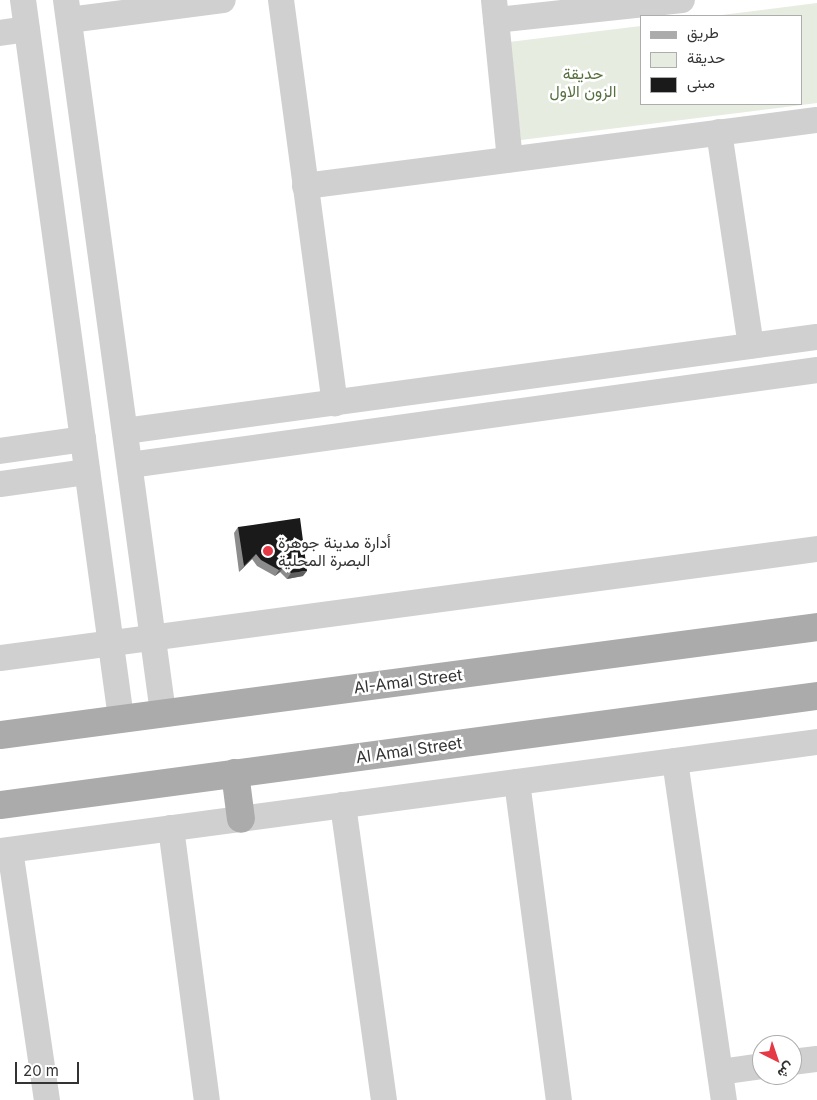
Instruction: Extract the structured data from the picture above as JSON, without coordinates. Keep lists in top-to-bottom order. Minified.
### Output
{"streets":{"main road":["Al-Amal Street","Al Amal Street"]},"parks":["حديقة الزون الاول"],"places":["أدارة مدينة جوهرة البصرة المحلية"],"legend":["طريق","حديقة","مبنى"],"scale_bar":"20 m","north":"bottom right"}
